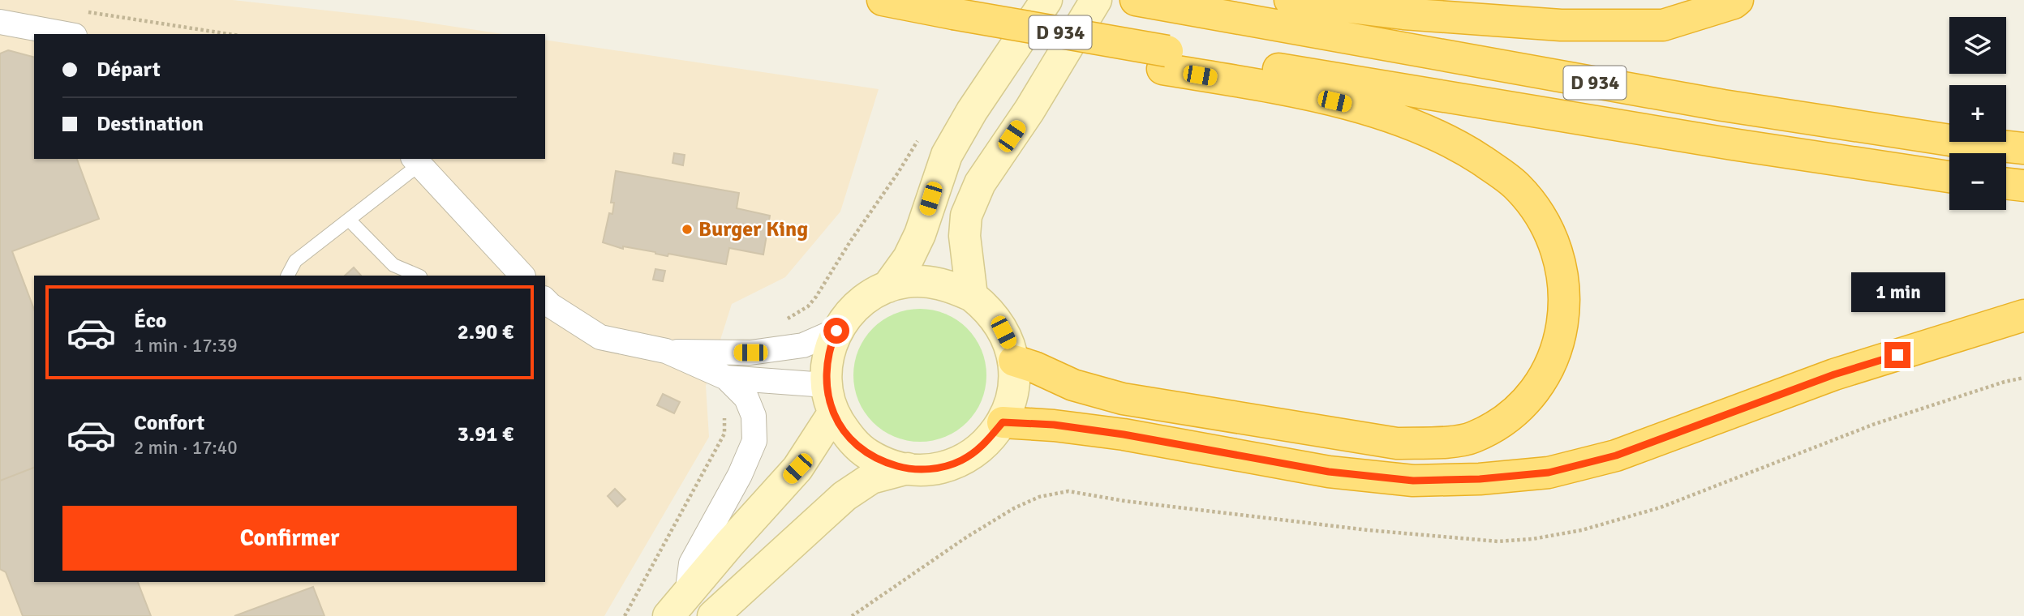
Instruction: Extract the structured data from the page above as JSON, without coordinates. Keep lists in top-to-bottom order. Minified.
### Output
{"streets":{"highway":["D 934"]},"places":["Burger King"],"page":{"map_buttons":["+","−"],"banner":["Départ","Destination"],"bubble":"1 min","list":[{"name":"Éco","note":"1 min · 17:39","value":"2.90 €"},{"name":"Confort","note":"2 min · 17:40","value":"3.91 €"}],"buttons":"Confirmer"}}
